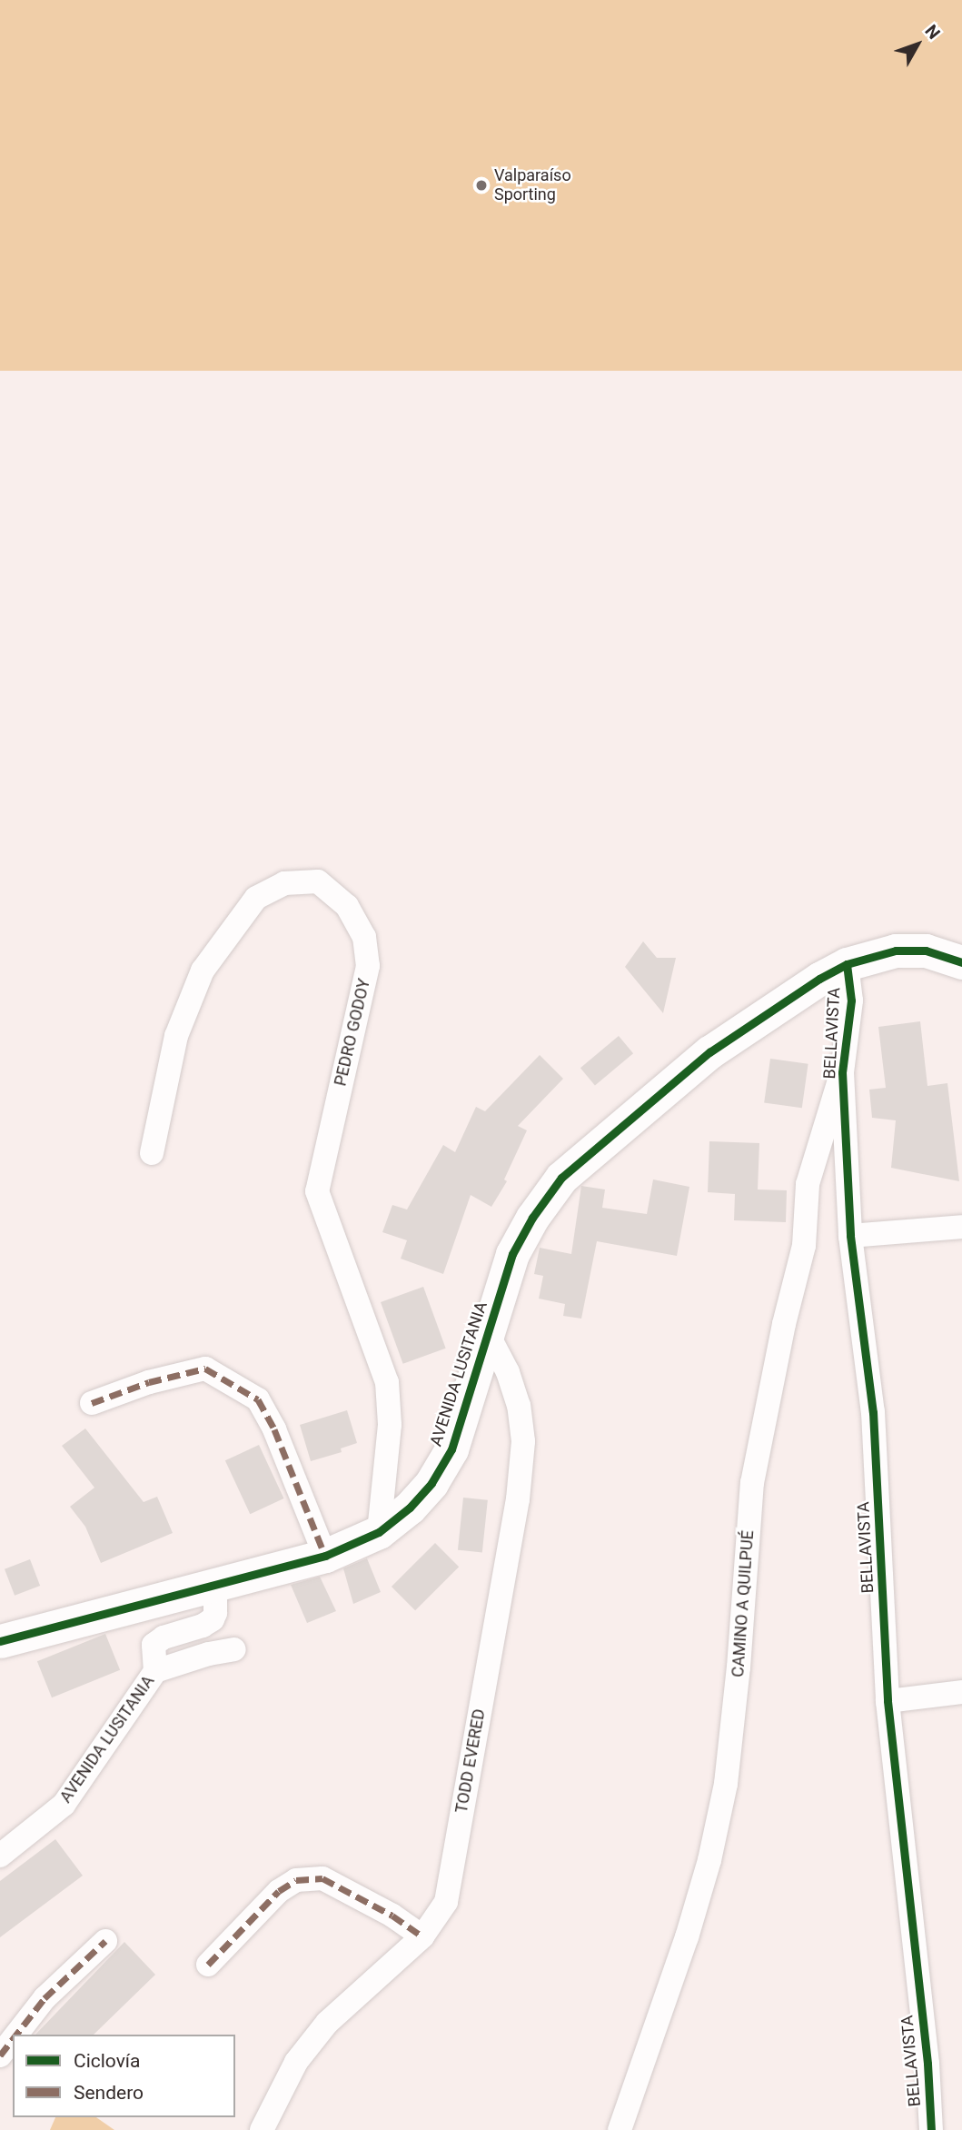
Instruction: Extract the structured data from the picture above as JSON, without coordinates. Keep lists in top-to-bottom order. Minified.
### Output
{"streets":{"street":["PEDRO GODOY","BELLAVISTA","AVENIDA LUSITANIA","CAMINO A QUILPUÉ","TODD EVERED"]},"crossings":[["PEDRO GODOY","AVENIDA LUSITANIA"],["BELLAVISTA","AVENIDA LUSITANIA"],["BELLAVISTA","CAMINO A QUILPUÉ"],["AVENIDA LUSITANIA","TODD EVERED"]],"places":["Valparaíso Sporting"],"legend":["Ciclovía","Sendero"],"north":"top right"}
